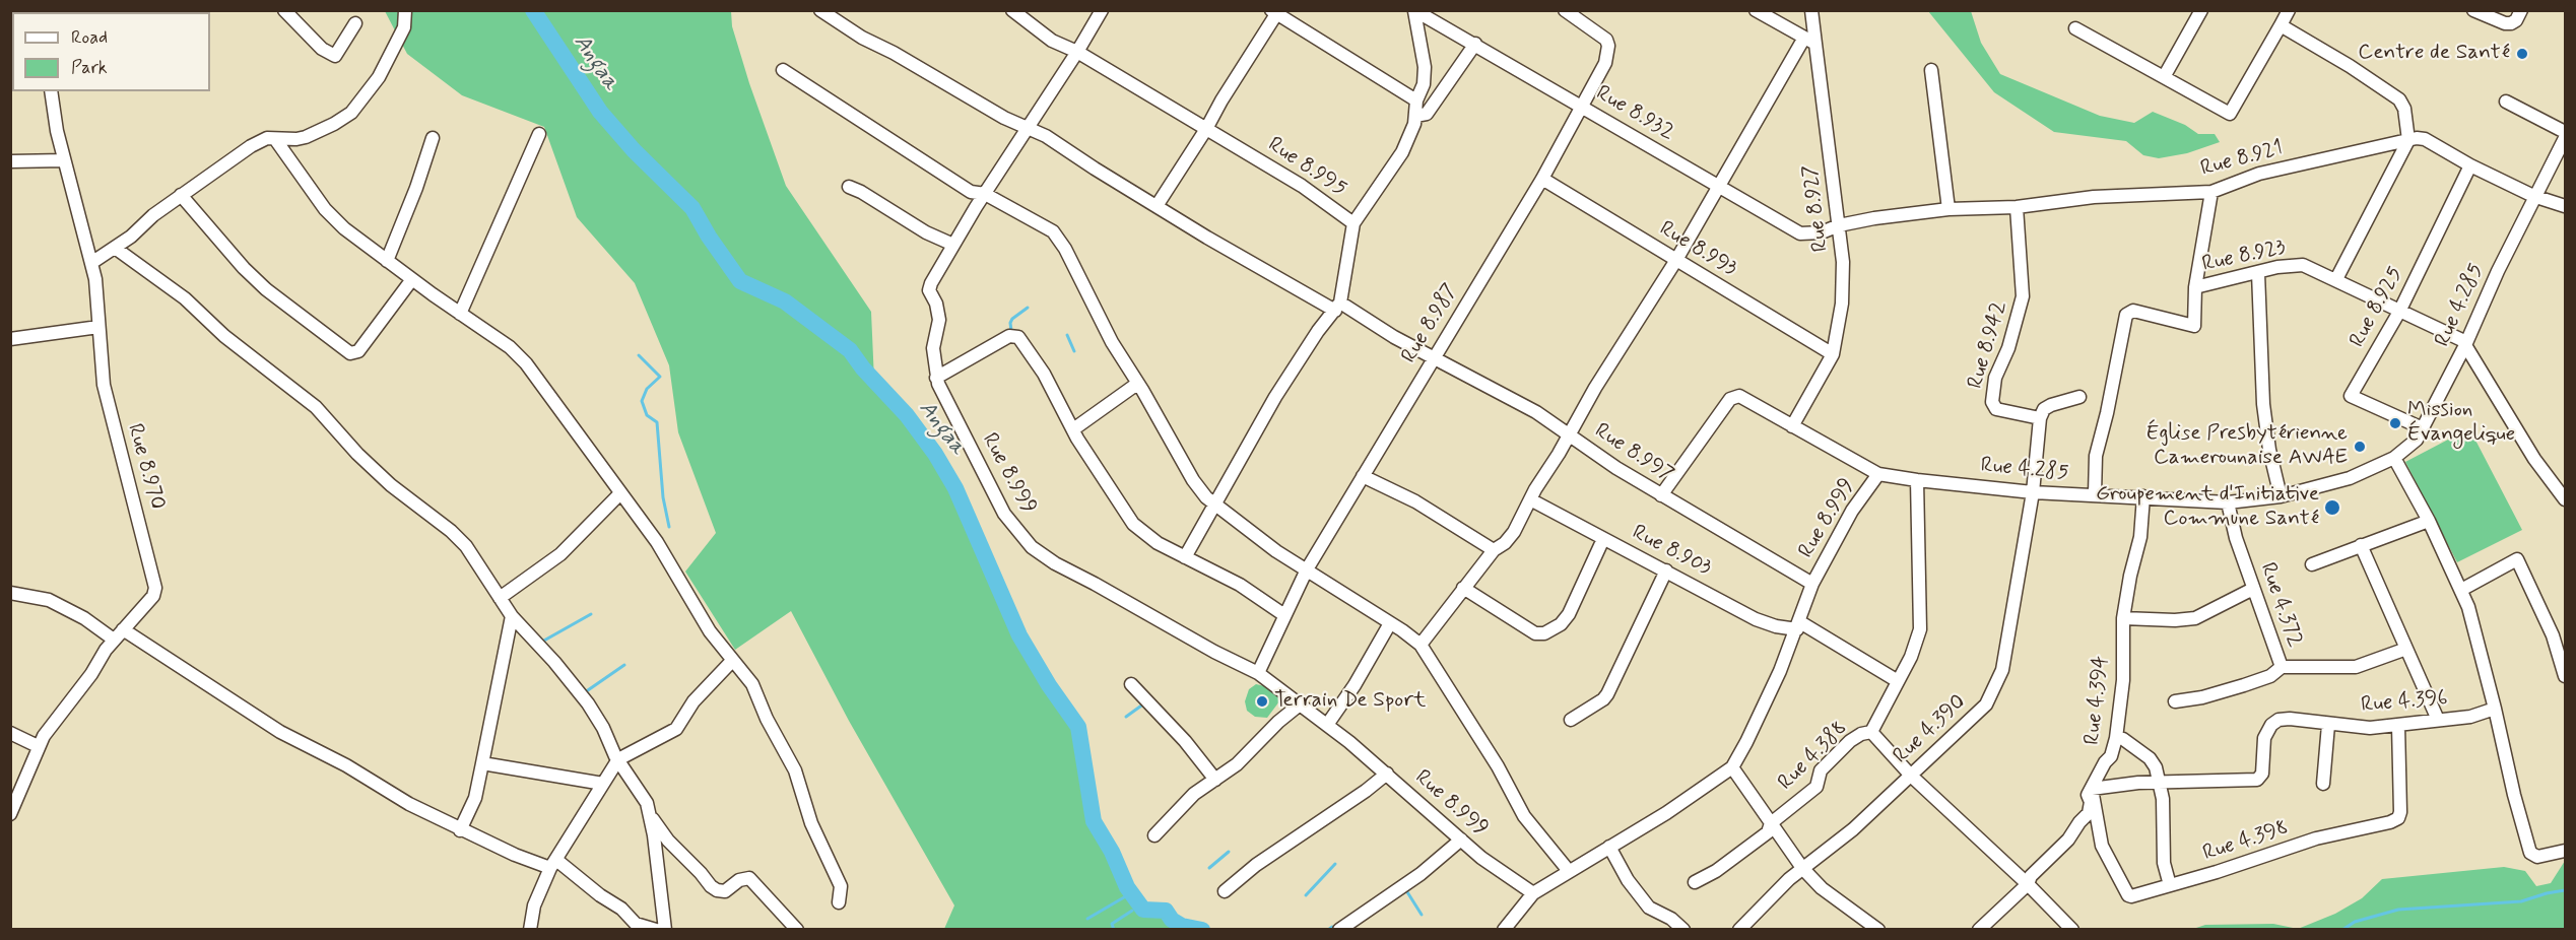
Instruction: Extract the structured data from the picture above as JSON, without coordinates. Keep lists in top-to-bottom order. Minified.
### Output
{"streets":{"street":["Rue 8.932","Rue 8.921","Rue 8.995","Rue 8.927","Rue 8.993","Rue 8.923","Rue 4.285","Rue 8.925","Rue 8.987","Rue 8.942","Rue 8.997","Rue 8.970","Rue 8.999","Rue 8.903","Rue 4.372","Rue 4.394","Rue 4.396","Rue 4.390","Rue 4.388","Rue 4.398"]},"crossings":[["Rue 8.932","Rue 8.921"],["Rue 8.932","Rue 8.995"],["Rue 8.932","Rue 8.927"],["Rue 8.932","Rue 8.987"],["Rue 8.921","Rue 8.927"],["Rue 8.921","Rue 4.285"],["Rue 8.921","Rue 8.925"],["Rue 8.921","Rue 8.942"],["Rue 8.995","Rue 8.999"],["Rue 8.927","Rue 8.993"],["Rue 8.927","Rue 4.285"],["Rue 8.993","Rue 8.987"],["Rue 8.923","Rue 4.285"],["Rue 8.923","Rue 8.925"],["Rue 4.285","Rue 8.925"],["Rue 4.285","Rue 8.997"],["Rue 4.285","Rue 8.999"],["Rue 4.285","Rue 4.372"],["Rue 4.285","Rue 4.394"],["Rue 4.285","Rue 4.390"],["Rue 4.285","Rue 4.388"],["Rue 8.987","Rue 8.997"],["Rue 8.987","Rue 8.999"],["Rue 8.997","Rue 8.999"],["Rue 8.999","Rue 8.903"],["Rue 8.903","Rue 4.388"],["Rue 4.394","Rue 4.396"],["Rue 4.394","Rue 4.398"],["Rue 4.396","Rue 4.398"]],"water":["Angaa"],"places":["Centre de Santé","Mission Évangelique","Église Presbytérienne Camerounaise AWAE","Groupement d'Initiative Commune Santé","Terrain De Sport"],"legend":["Road","Park"]}
